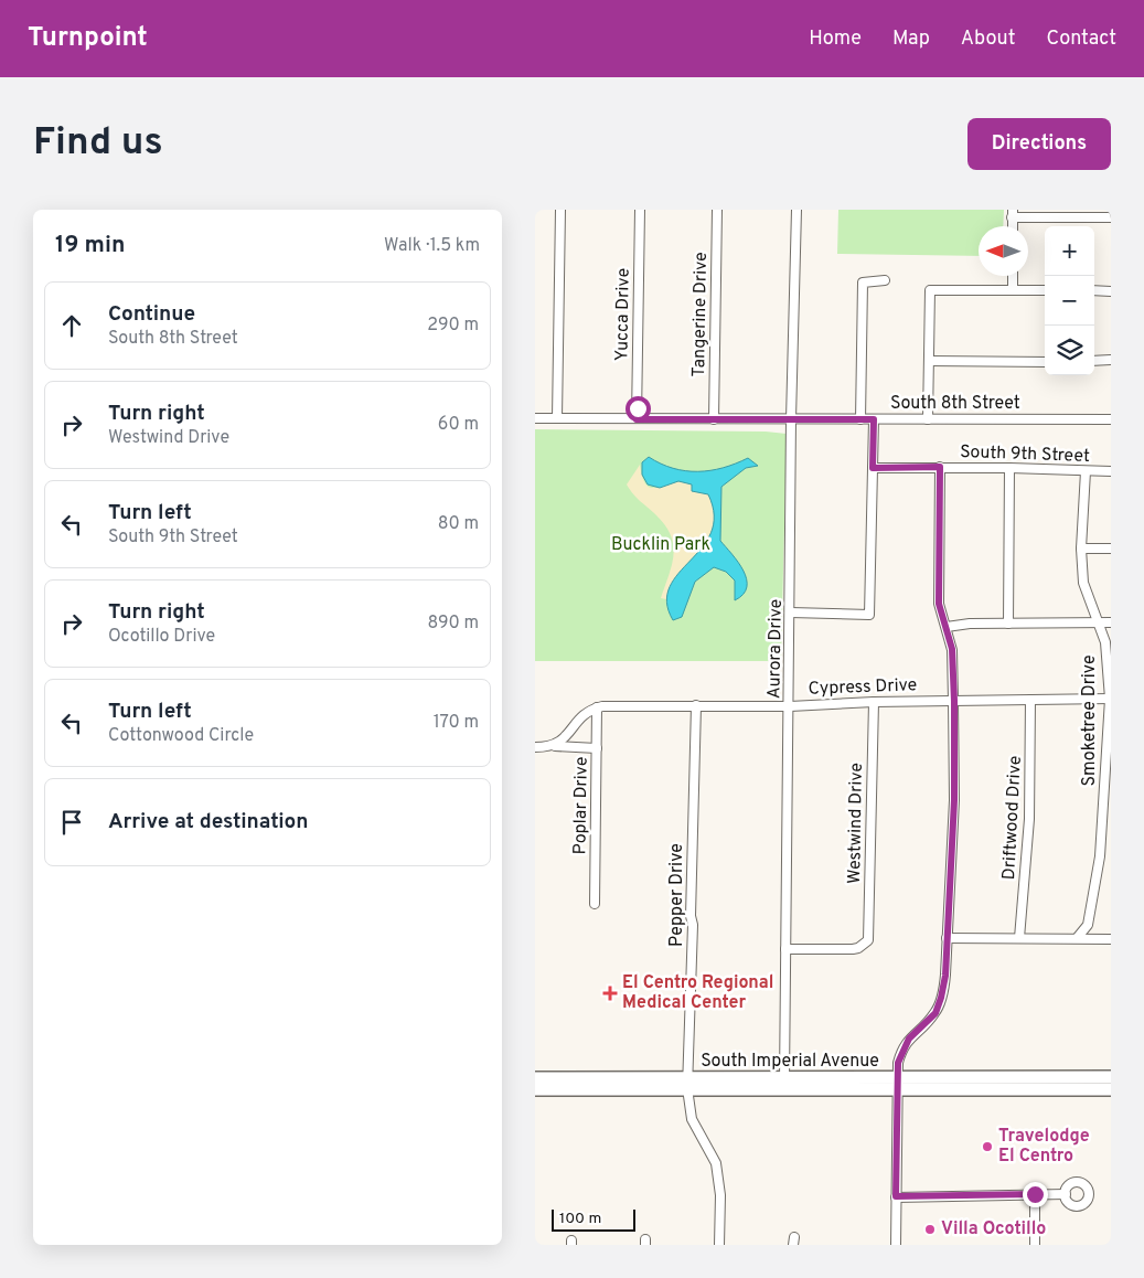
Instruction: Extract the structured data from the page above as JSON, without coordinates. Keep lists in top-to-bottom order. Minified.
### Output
{"streets":{"highway":["South Imperial Avenue"],"street":["Yucca Drive","Tangerine Drive","South 8th Street","South 9th Street","Aurora Drive","Cypress Drive","Smoketree Drive","Poplar Drive","Driftwood Drive","Westwind Drive","Pepper Drive"]},"crossings":[["Yucca Drive","South 8th Street"],["Tangerine Drive","South 8th Street"],["South 8th Street","Aurora Drive"],["South 9th Street","Smoketree Drive"],["Aurora Drive","Cypress Drive"],["Aurora Drive","Westwind Drive"],["Aurora Drive","South Imperial Avenue"],["Cypress Drive","Smoketree Drive"],["Cypress Drive","Poplar Drive"],["Cypress Drive","Driftwood Drive"],["Cypress Drive","Westwind Drive"],["Cypress Drive","Pepper Drive"],["Pepper Drive","South Imperial Avenue"]],"parks":["Bucklin Park"],"places":{"health":["El Centro Regional Medical Center"],"other":["Travelodge El Centro","Villa Ocotillo"]},"scale_bar":"100 m","north":"left","page":{"header":"Turnpoint","nav":["Home","Map","About","Contact"],"buttons":"Directions","title":"Find us","heading":["19 min","Walk · 1.5 km"],"map_buttons":["+","−"],"list":[["Continue","South 8th Street","290 m"],["Turn right","Westwind Drive","60 m"],["Turn left","South 9th Street","80 m"],["Turn right","Ocotillo Drive","890 m"],["Turn left","Cottonwood Circle","170 m"],"Arrive at destination"],"scale":"100 m"}}
